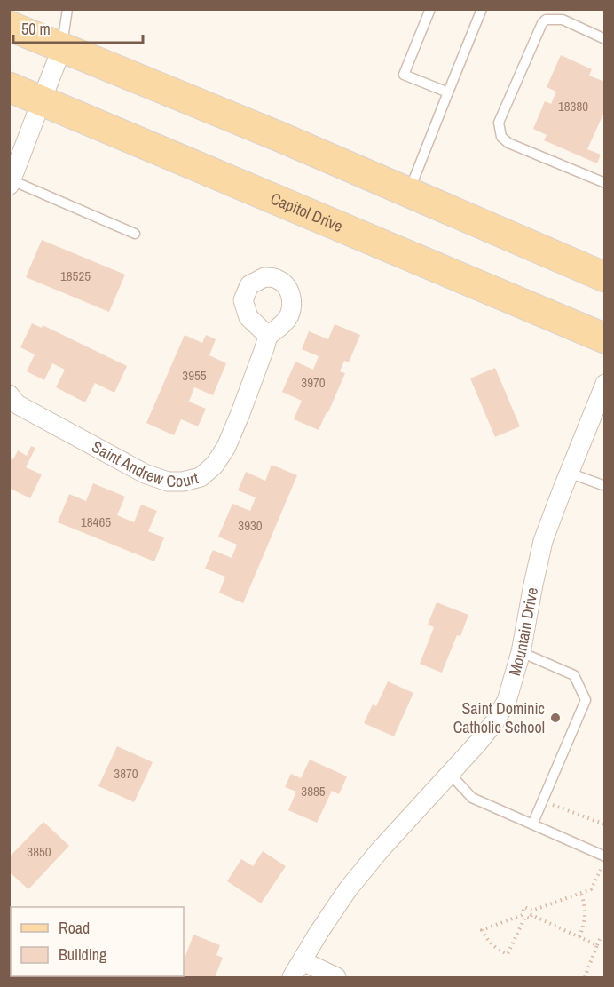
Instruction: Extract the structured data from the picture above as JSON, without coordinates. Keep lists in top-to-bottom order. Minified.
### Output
{"streets":{"main road":["Capitol Drive"],"street":["Saint Andrew Court","Mountain Drive"]},"places":["Saint Dominic Catholic School"],"house_numbers":["18380","18525","3955","3970","18465","3930","3870","3885","3850"],"legend":["Road","Building"],"scale_bar":"50 m"}
